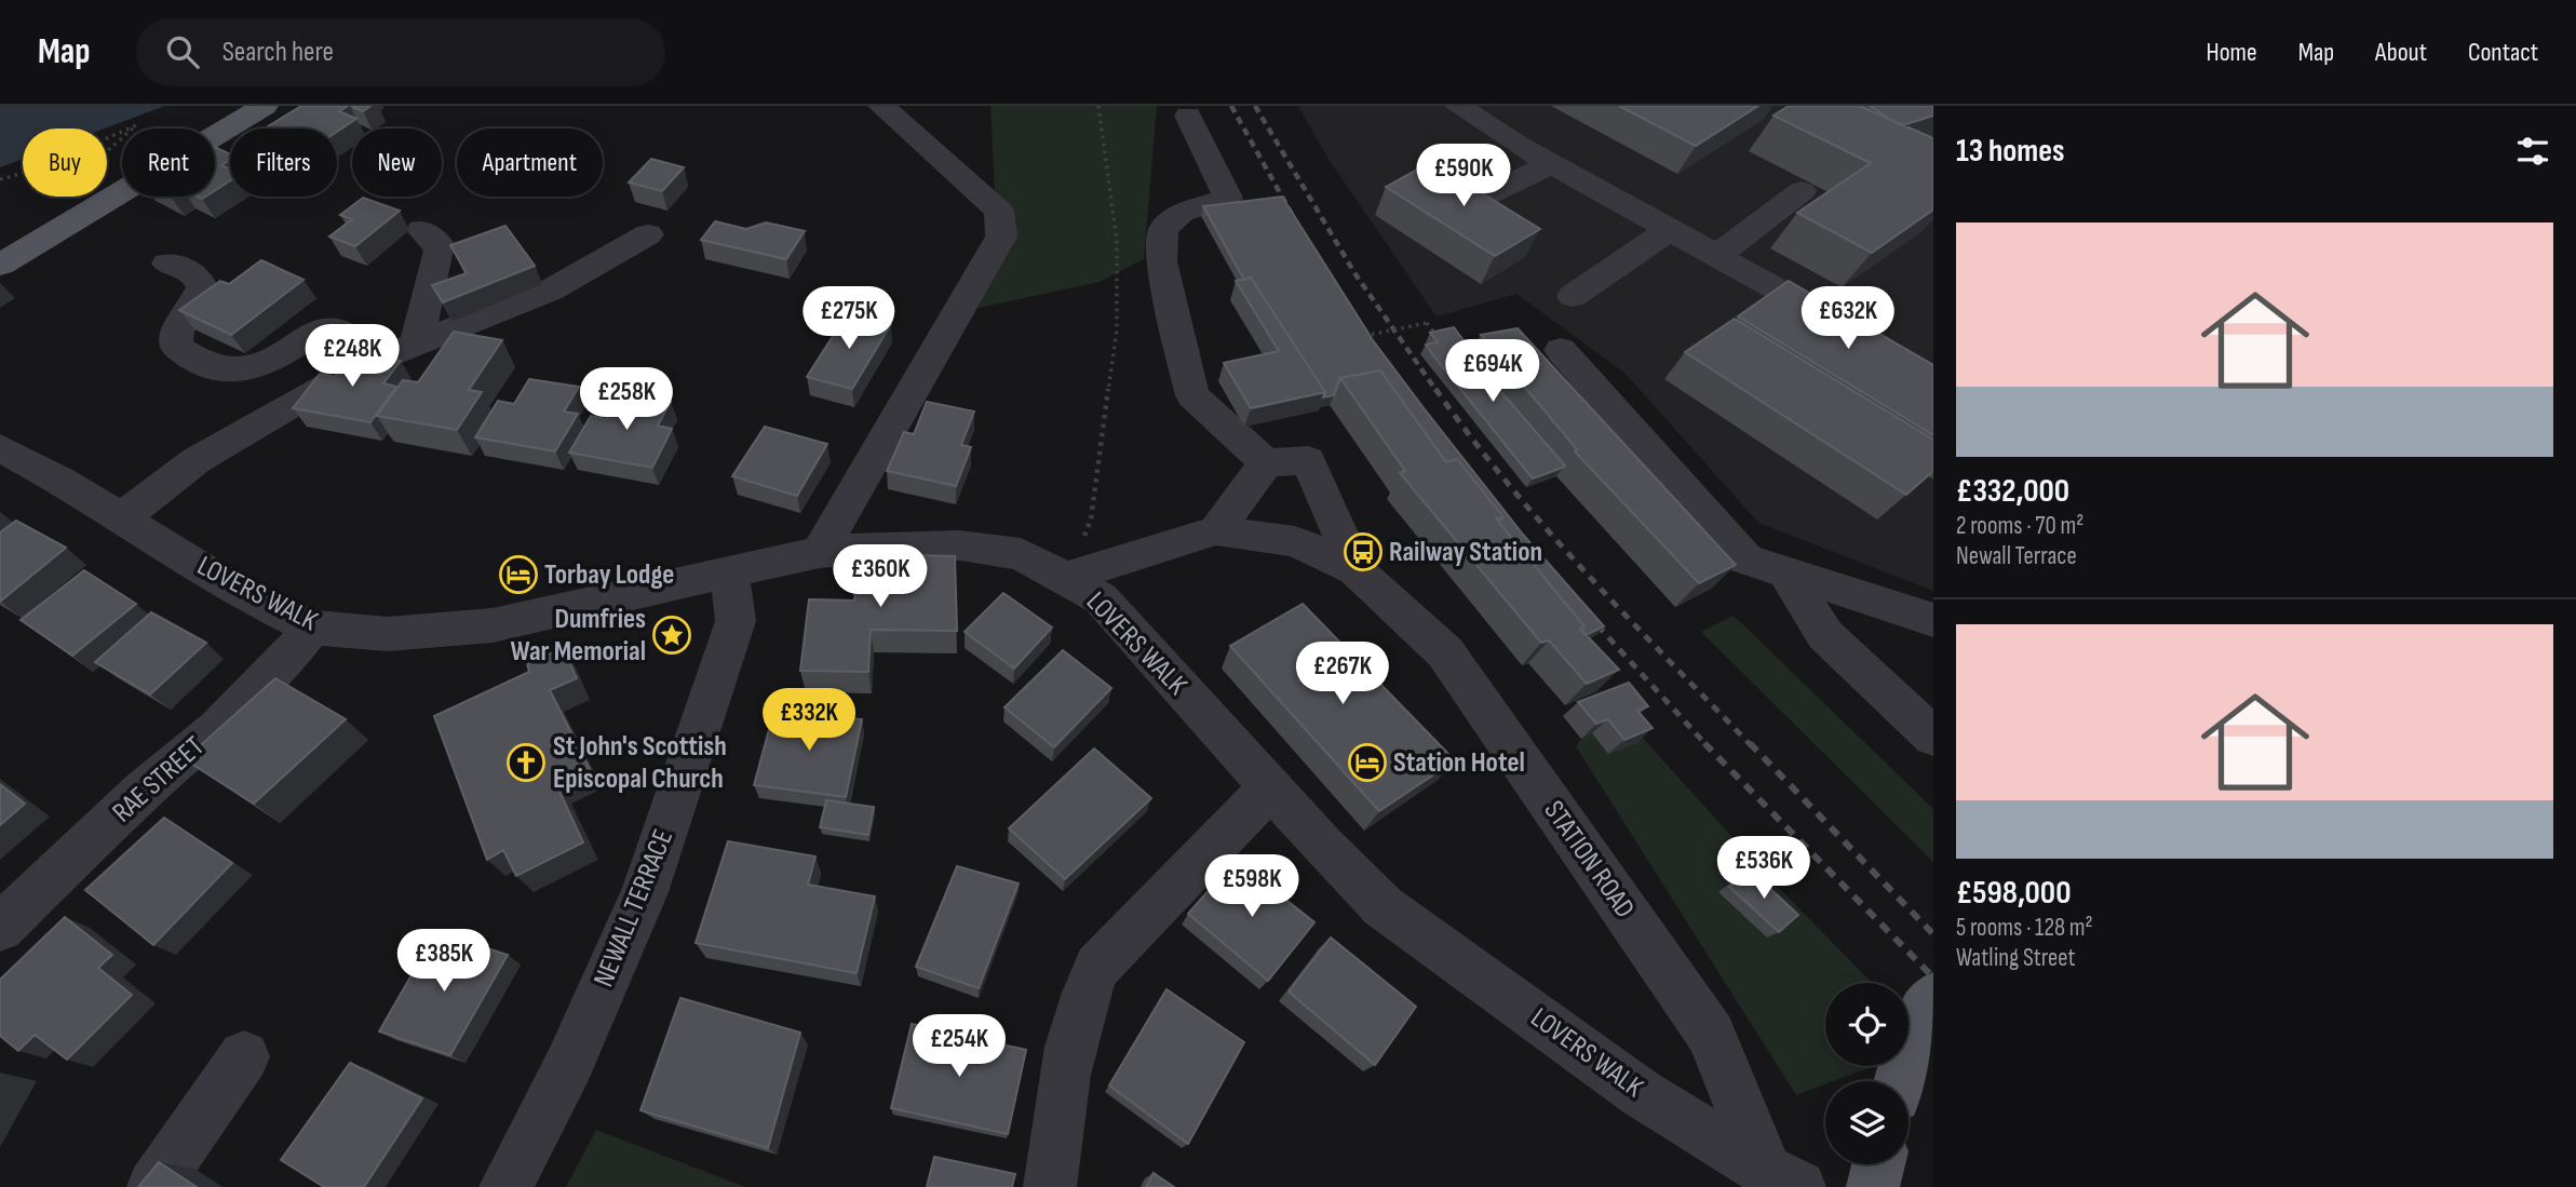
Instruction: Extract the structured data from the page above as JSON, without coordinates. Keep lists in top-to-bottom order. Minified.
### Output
{"streets":{"street":["LOVERS WALK","RAE STREET","STATION ROAD","NEWALL TERRACE"]},"crossings":[["LOVERS WALK","RAE STREET"],["LOVERS WALK","STATION ROAD"],["LOVERS WALK","NEWALL TERRACE"]],"places":{"bus stop":["Railway Station"],"hotel":["Torbay Lodge","Station Hotel"],"place":["Dumfries War Memorial"],"church":["St John's Scottish Episcopal Church"]},"page":{"header":"Map","search":"Search here","nav":["Home","Map","About","Contact"],"heading":"13 homes","chip":["Buy","Rent","Filters","New","Apartment"],"price":["£590K","£275K","£632K","£248K","£694K","£258K","£360K","£267K","£332K","£536K","£598K","£385K","£254K"],"list":[{"name":"£332,000","note":"2 rooms · 70 m² · Newall Terrace"},{"name":"£598,000","note":"5 rooms · 128 m² · Watling Street"}]}}
